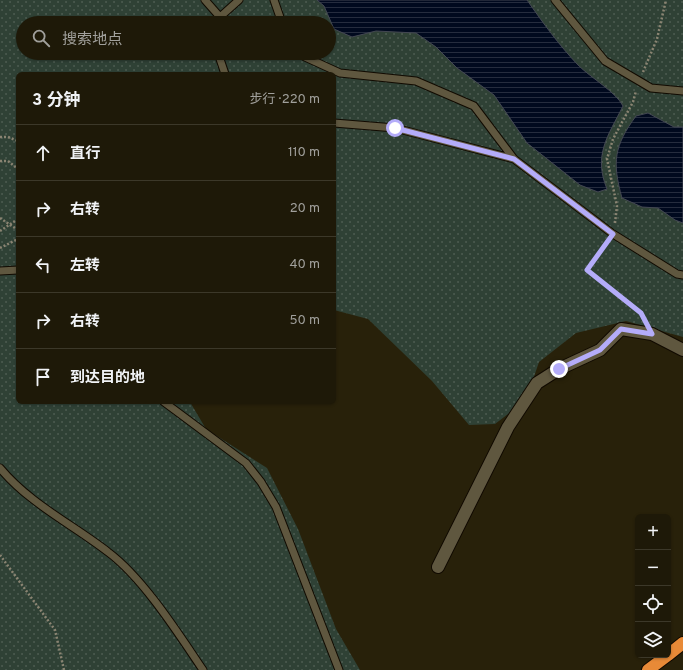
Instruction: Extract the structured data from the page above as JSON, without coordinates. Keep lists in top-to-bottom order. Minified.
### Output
{"page":{"search":"搜索地点","heading":["3 分钟","步行 · 220 m"],"list":[["直行","110 m"],["右转","20 m"],["左转","40 m"],["右转","50 m"],"到达目的地"],"map_buttons":["+","−"]}}
